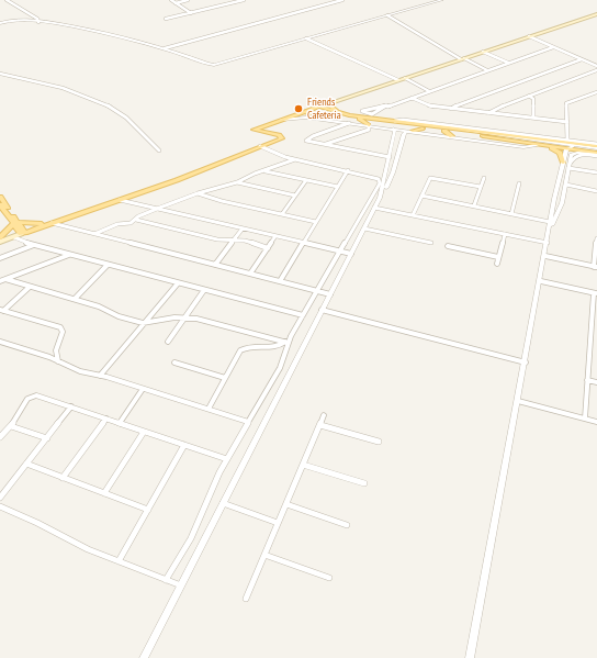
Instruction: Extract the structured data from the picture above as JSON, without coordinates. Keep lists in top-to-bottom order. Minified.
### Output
{"places":["Friends Cafeteria"]}
